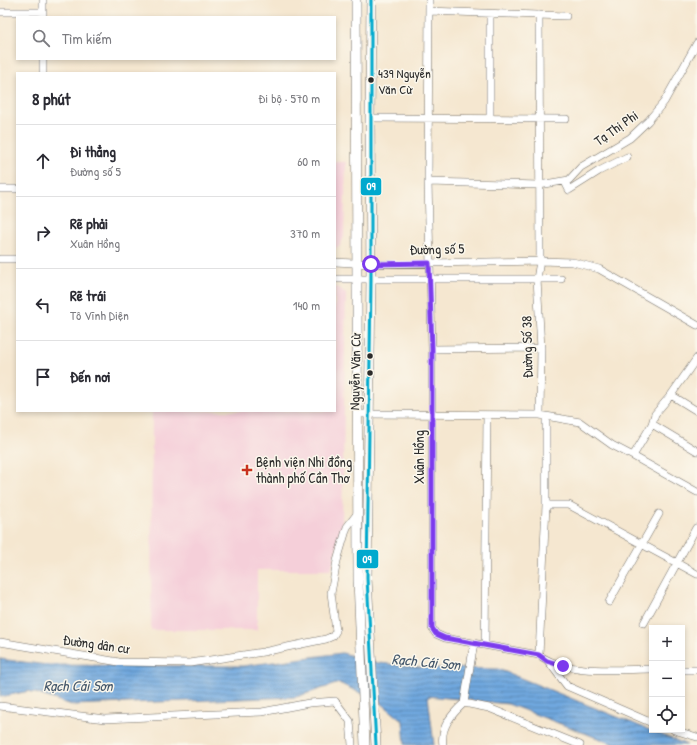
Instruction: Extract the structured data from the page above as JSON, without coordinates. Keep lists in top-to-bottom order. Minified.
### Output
{"streets":{"main road":["Nguyễn Văn Cừ"],"street":["Tạ Thị Phi","Đường số 5","Đường Số 38","Xuân Hồng","Đường dân cư"]},"crossings":[["Đường số 5","Đường Số 38"],["Đường số 5","Nguyễn Văn Cừ"],["Đường số 5","Xuân Hồng"],["Nguyễn Văn Cừ","Đường dân cư"]],"water":["Rạch Cái Sơn"],"places":{"other":["439 Nguyễn Văn Cừ"],"health":["Bệnh viện Nhi đồng thành phố Cần Thơ"]},"lines":["transit line 09"],"page":{"search":"Tìm kiếm","heading":["8 phút","Đi bộ · 570 m"],"list":[["Đi thẳng","Đường số 5","60 m"],["Rẽ phải","Xuân Hồng","370 m"],["Rẽ trái","Tô Vĩnh Diện","140 m"],"Đến nơi"],"map_buttons":["+","−"]}}
